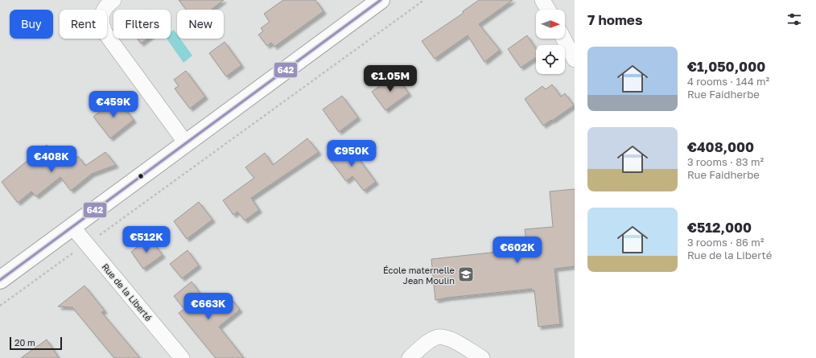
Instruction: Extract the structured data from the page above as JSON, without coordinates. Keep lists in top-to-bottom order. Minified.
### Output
{"streets":{"street":["Rue de la Liberté"]},"places":{"school or university":["École maternelle Jean Moulin"]},"lines":["transit line 642"],"scale_bar":"20 m","north":"right","page":{"heading":"7 homes","chip":["Buy","Rent","Filters","New"],"list":[{"name":"€1,050,000","note":"4 rooms · 144 m² · Rue Faidherbe"},{"name":"€408,000","note":"3 rooms · 83 m² · Rue Faidherbe"},{"name":"€512,000","note":"3 rooms · 86 m² · Rue de la Liberté"}],"price":["€1.05M","€459K","€950K","€408K","€512K","€602K","€663K"],"scale":"20 m"}}
